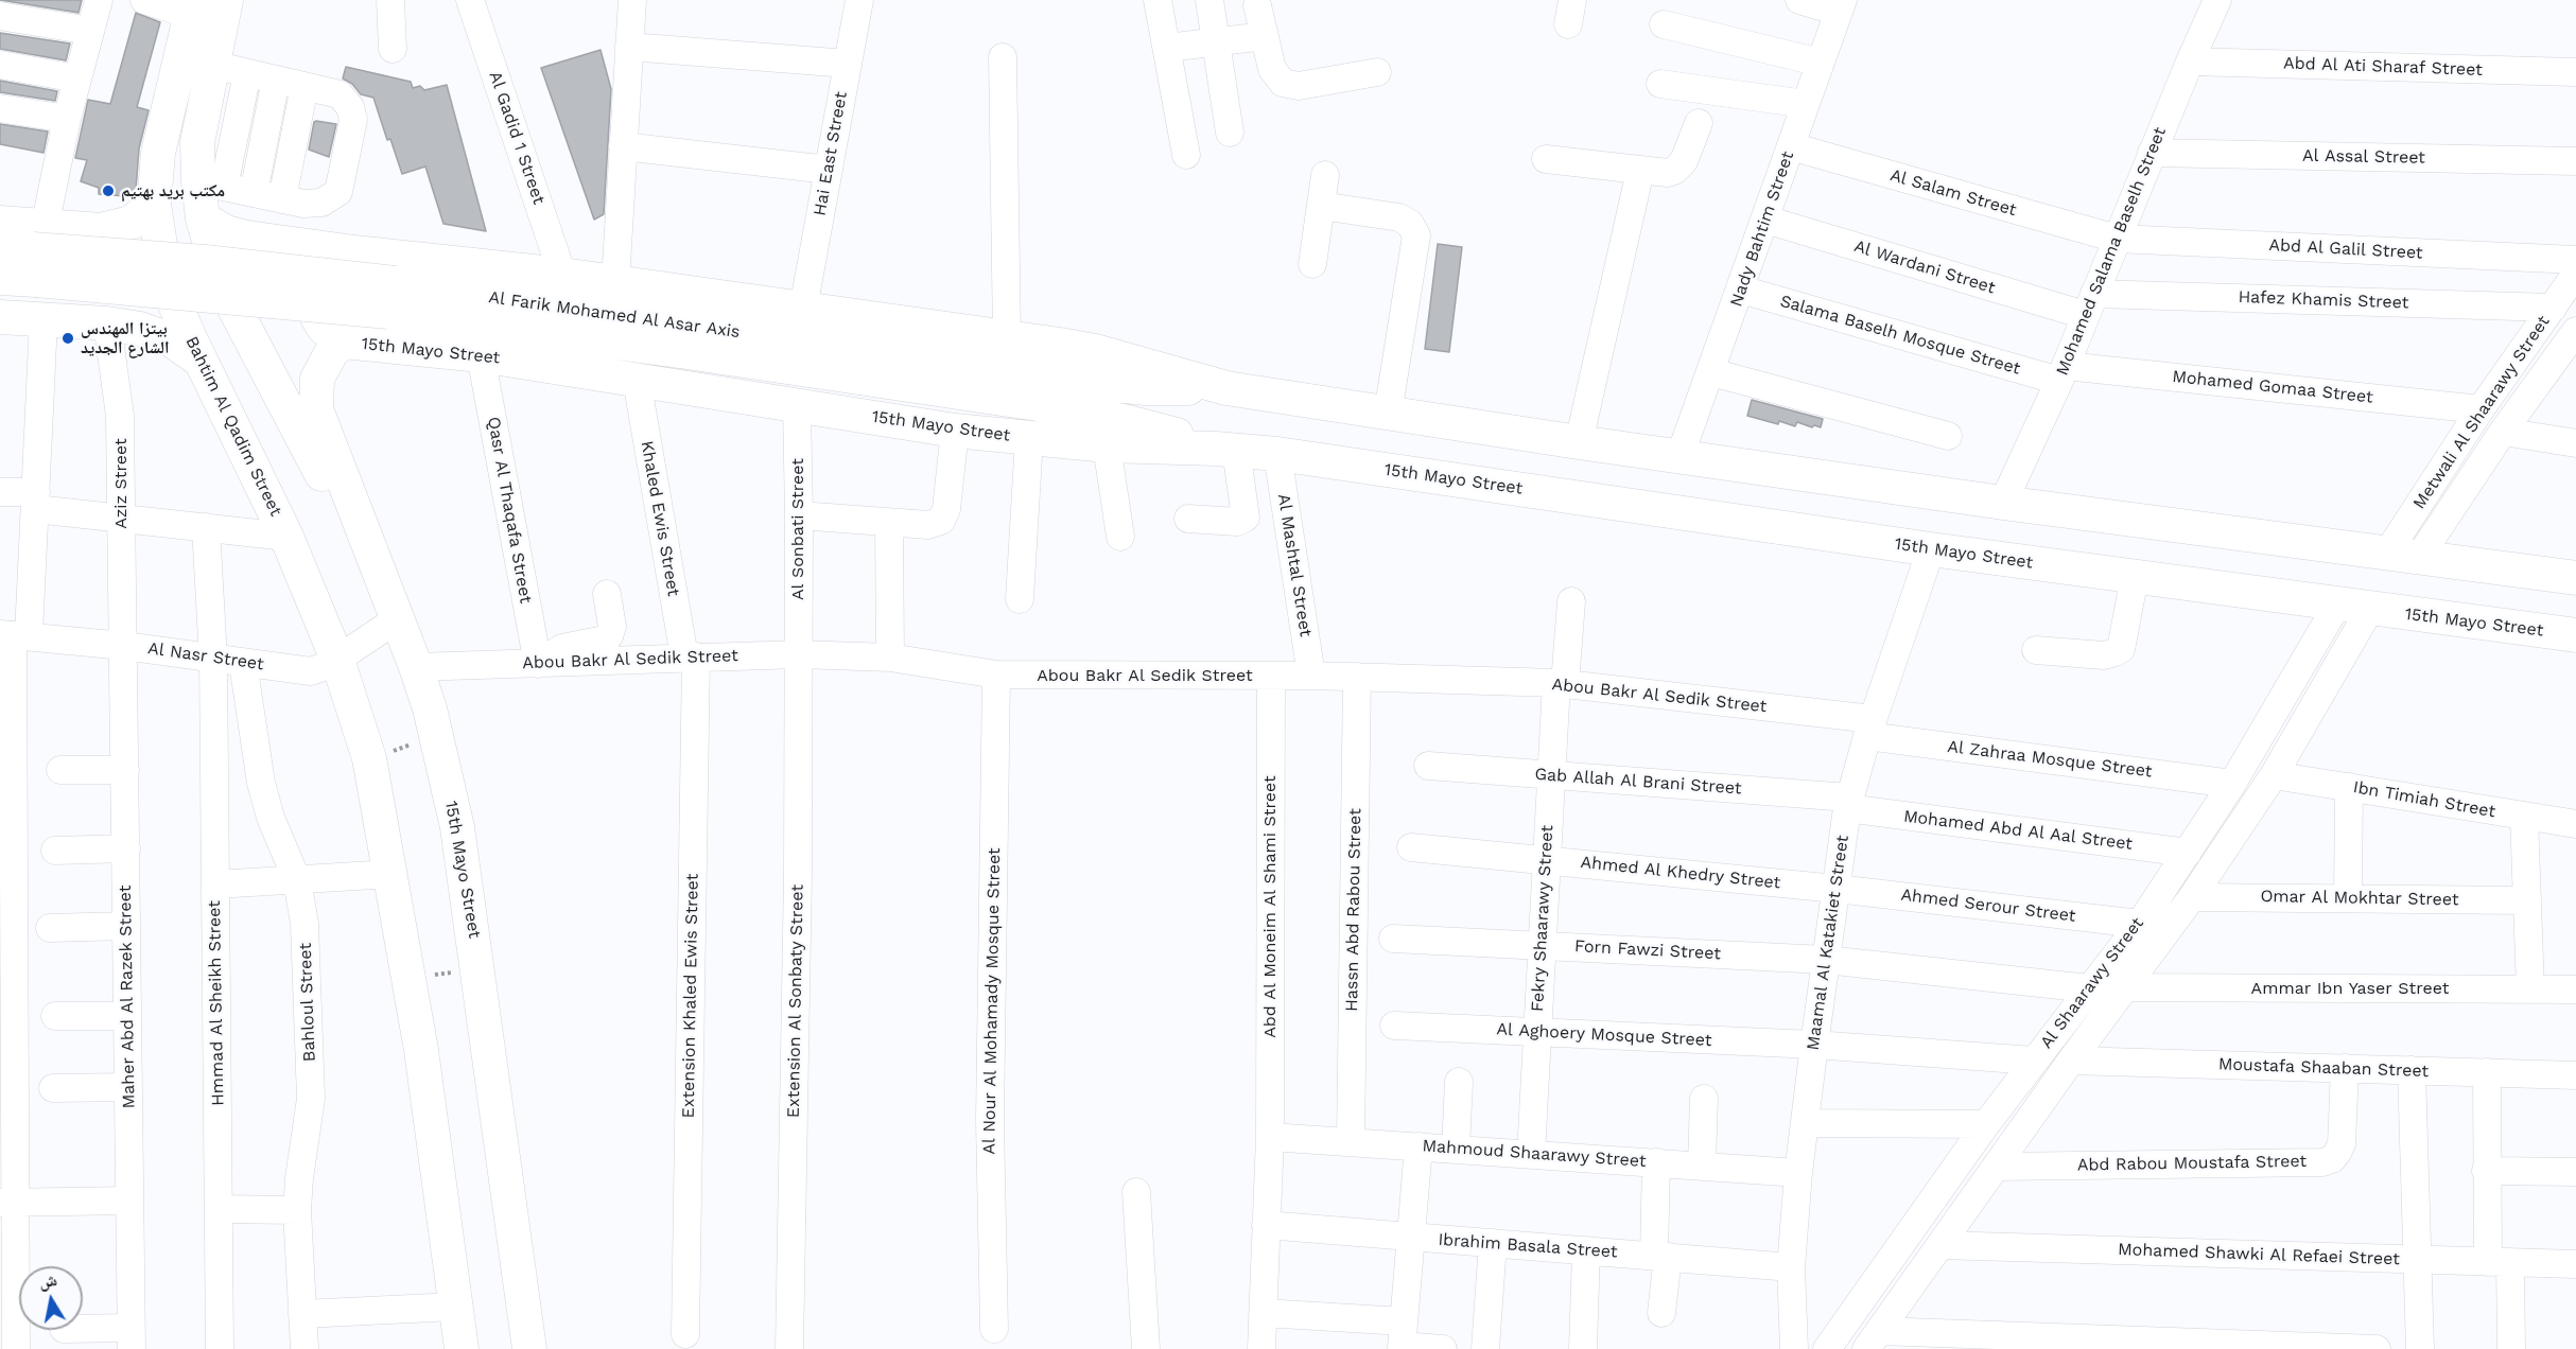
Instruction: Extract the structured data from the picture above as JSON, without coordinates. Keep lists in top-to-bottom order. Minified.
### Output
{"streets":{"main road":["Al Farik Mohamed Al Asar Axis","15th Mayo Street","Bahtim Al Qadim Street"],"street":["Abd Al Ati Sharaf Street","Al Gadid 1 Street","Hai East Street","Al Assal Street","Al Salam Street","Nady Bahtim Street","Abd Al Galil Street","Mohamed Salama Baselh Street","Al Wardani Street","Hafez Khamis Street","Salama Baselh Mosque Street","Mohamed Gomaa Street","Metwali Al Shaarawy Street","Aziz Street","Qasr Al Thaqafa Street","Khaled Ewis Street","Al Sonbati Street","Al Mashtal Street","Al Nasr Street","Abou Bakr Al Sedik Street","Al Zahraa Mosque Street","Gab Allah Al Brani Street","Ibn Timiah Street","Mohamed Abd Al Aal Street","Ahmed Al Khedry Street","Omar Al Mokhtar Street","Ahmed Serour Street","Abd Al Moneim Al Shami Street","Hassn Abd Rabou Street","Fekry Shaarawy Street","Maamal Al Katakiet Street","Forn Fawzi Street","Al Shaarawy Street","Ammar Ibn Yaser Street","Extension Khaled Ewis Street","Maher Abd Al Razek Street","Extension Al Sonbaty Street","Al Nour Al Mohamady Mosque Street","Bahloul Street","Hmmad Al Sheikh Street","Al Aghoery Mosque Street","Moustafa Shaaban Street","Mahmoud Shaarawy Street","Abd Rabou Moustafa Street","Ibrahim Basala Street","Mohamed Shawki Al Refaei Street"]},"crossings":[["Abd Al Ati Sharaf Street","Mohamed Salama Baselh Street"],["Al Assal Street","Mohamed Salama Baselh Street"],["Al Salam Street","Nady Bahtim Street"],["Al Salam Street","Abd Al Galil Street"],["Al Salam Street","Mohamed Salama Baselh Street"],["Nady Bahtim Street","Al Wardani Street"],["Nady Bahtim Street","Salama Baselh Mosque Street"],["Abd Al Galil Street","Mohamed Salama Baselh Street"],["Mohamed Salama Baselh Street","Al Wardani Street"],["Mohamed Salama Baselh Street","Hafez Khamis Street"],["Mohamed Salama Baselh Street","Salama Baselh Mosque Street"],["Mohamed Salama Baselh Street","Mohamed Gomaa Street"],["Al Wardani Street","Hafez Khamis Street"],["Hafez Khamis Street","Metwali Al Shaarawy Street"],["Al Farik Mohamed Al Asar Axis","15th Mayo Street"],["Salama Baselh Mosque Street","Mohamed Gomaa Street"],["15th Mayo Street","Qasr Al Thaqafa Street"],["15th Mayo Street","Khaled Ewis Street"],["15th Mayo Street","Al Sonbati Street"],["15th Mayo Street","Al Mashtal Street"],["15th Mayo Street","Al Nasr Street"],["15th Mayo Street","Abou Bakr Al Sedik Street"],["15th Mayo Street","Maamal Al Katakiet Street"],["15th Mayo Street","Al Shaarawy Street"],["Mohamed Gomaa Street","Metwali Al Shaarawy Street"],["Bahtim Al Qadim Street","Al Nasr Street"],["Aziz Street","Al Nasr Street"],["Aziz Street","Maher Abd Al Razek Street"],["Qasr Al Thaqafa Street","Abou Bakr Al Sedik Street"],["Khaled Ewis Street","Abou Bakr Al Sedik Street"],["Khaled Ewis Street","Extension Khaled Ewis Street"],["Al Sonbati Street","Abou Bakr Al Sedik Street"],["Al Sonbati Street","Extension Al Sonbaty Street"],["Al Mashtal Street","Abou Bakr Al Sedik Street"],["Al Nasr Street","Maher Abd Al Razek Street"],["Al Nasr Street","Bahloul Street"],["Al Nasr Street","Hmmad Al Sheikh Street"],["Abou Bakr Al Sedik Street","Al Zahraa Mosque Street"],["Abou Bakr Al Sedik Street","Abd Al Moneim Al Shami Street"],["Abou Bakr Al Sedik Street","Hassn Abd Rabou Street"],["Abou Bakr Al Sedik Street","Fekry Shaarawy Street"],["Abou Bakr Al Sedik Street","Maamal Al Katakiet Street"],["Abou Bakr Al Sedik Street","Extension Khaled Ewis Street"],["Abou Bakr Al Sedik Street","Extension Al Sonbaty Street"],["Abou Bakr Al Sedik Street","Al Nour Al Mohamady Mosque Street"],["Al Zahraa Mosque Street","Maamal Al Katakiet Street"],["Al Zahraa Mosque Street","Al Shaarawy Street"],["Gab Allah Al Brani Street","Mohamed Abd Al Aal Street"],["Gab Allah Al Brani Street","Fekry Shaarawy Street"],["Gab Allah Al Brani Street","Maamal Al Katakiet Street"],["Ibn Timiah Street","Al Shaarawy Street"],["Mohamed Abd Al Aal Street","Maamal Al Katakiet Street"],["Mohamed Abd Al Aal Street","Al Shaarawy Street"],["Ahmed Al Khedry Street","Ahmed Serour Street"],["Ahmed Al Khedry Street","Fekry Shaarawy Street"],["Ahmed Al Khedry Street","Maamal Al Katakiet Street"],["Omar Al Mokhtar Street","Al Shaarawy Street"],["Ahmed Serour Street","Maamal Al Katakiet Street"],["Ahmed Serour Street","Al Shaarawy Street"],["Abd Al Moneim Al Shami Street","Mahmoud Shaarawy Street"],["Abd Al Moneim Al Shami Street","Ibrahim Basala Street"],["Hassn Abd Rabou Street","Mahmoud Shaarawy Street"],["Fekry Shaarawy Street","Forn Fawzi Street"],["Fekry Shaarawy Street","Al Aghoery Mosque Street"],["Fekry Shaarawy Street","Mahmoud Shaarawy Street"],["Maamal Al Katakiet Street","Forn Fawzi Street"],["Maamal Al Katakiet Street","Al Aghoery Mosque Street"],["Maamal Al Katakiet Street","Mahmoud Shaarawy Street"],["Maamal Al Katakiet Street","Ibrahim Basala Street"],["Forn Fawzi Street","Al Shaarawy Street"],["Al Shaarawy Street","Ammar Ibn Yaser Street"],["Al Shaarawy Street","Al Aghoery Mosque Street"],["Al Shaarawy Street","Moustafa Shaaban Street"],["Al Shaarawy Street","Abd Rabou Moustafa Street"],["Al Shaarawy Street","Mohamed Shawki Al Refaei Street"],["Moustafa Shaaban Street","Abd Rabou Moustafa Street"]],"places":["مكتب بريد بهتيم","بيتزا المهندس الشارع الجديد"],"north":"top"}
